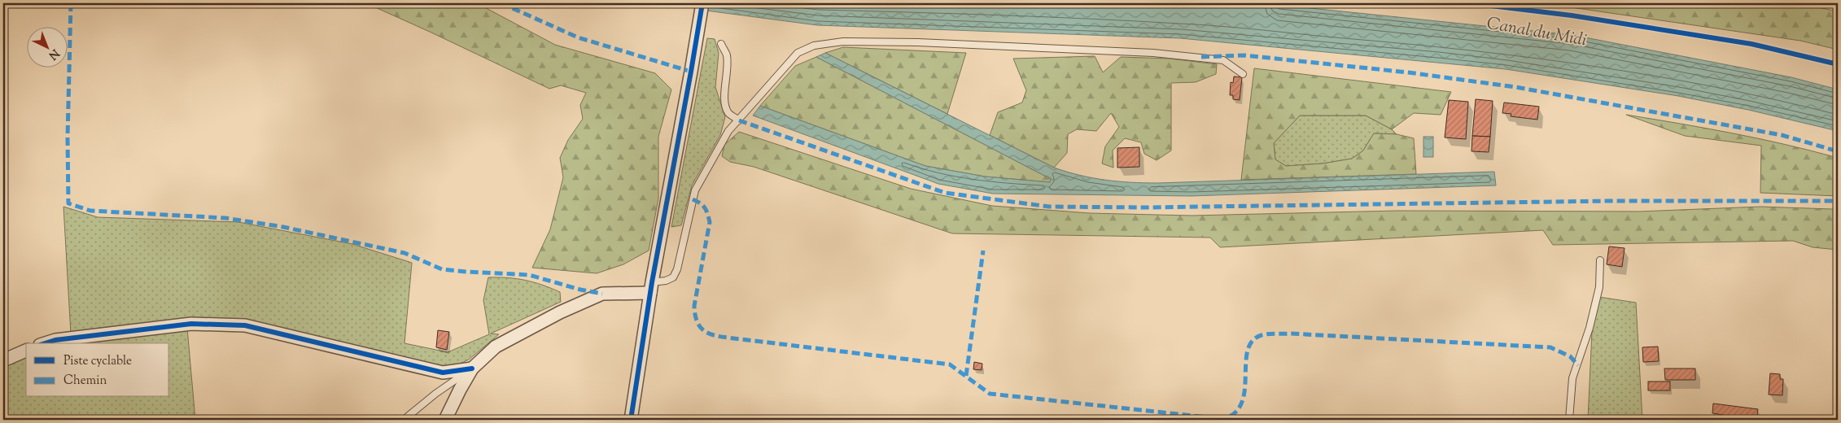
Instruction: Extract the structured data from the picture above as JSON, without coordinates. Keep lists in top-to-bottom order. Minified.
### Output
{"water":["Canal du Midi"],"legend":["Piste cyclable","Chemin"],"north":"bottom right"}
